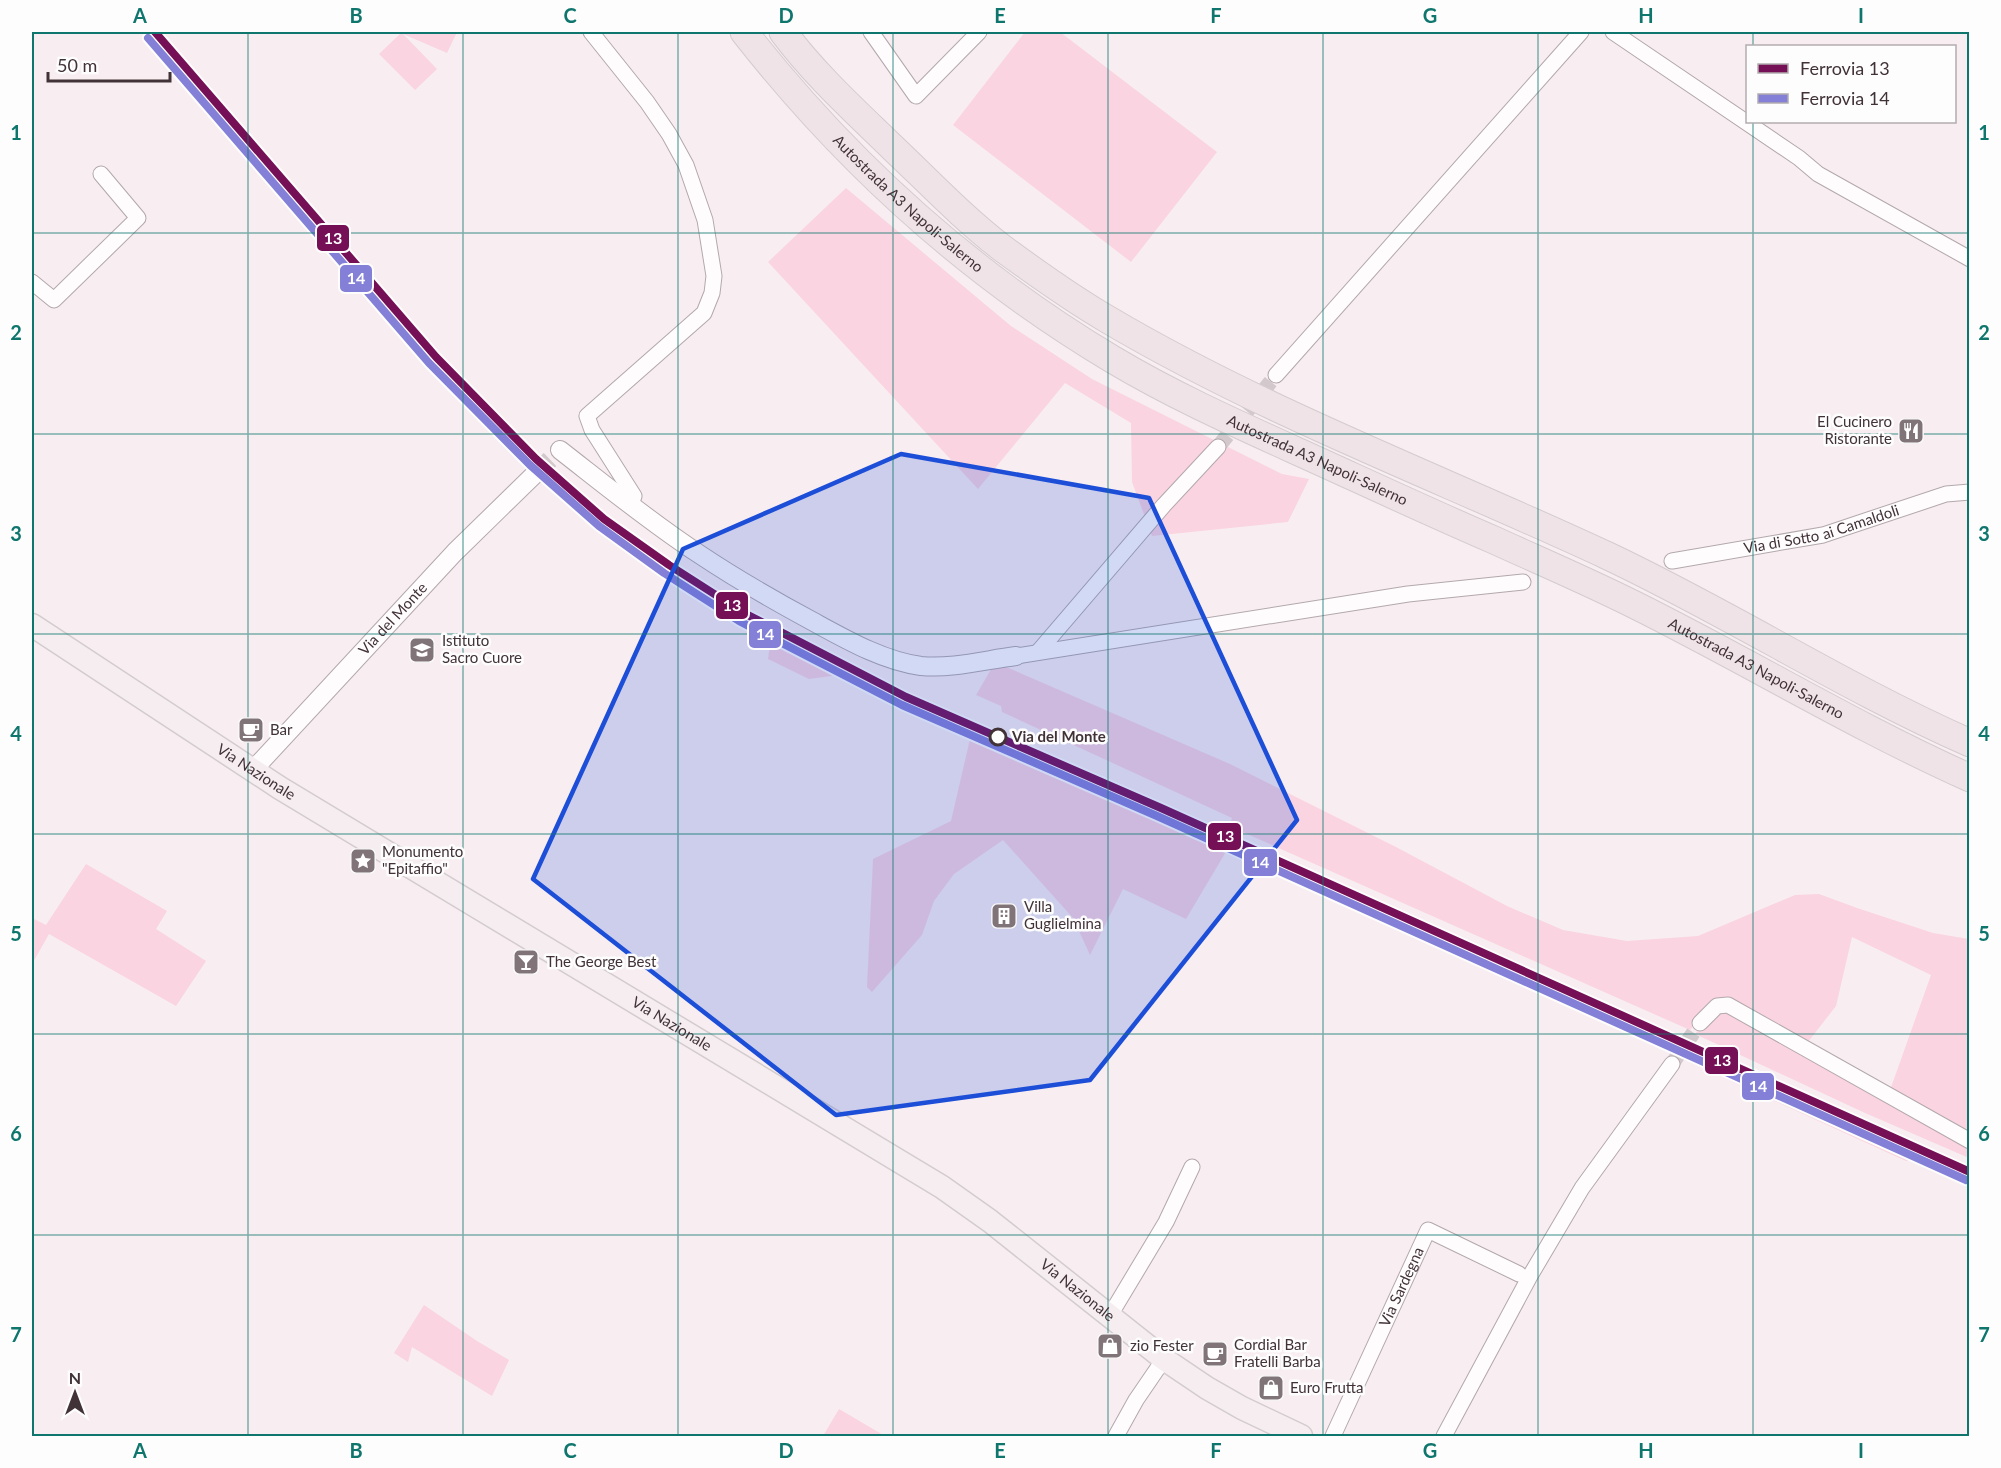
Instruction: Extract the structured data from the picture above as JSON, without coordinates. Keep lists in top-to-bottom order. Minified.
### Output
{"streets":{"highway":["Autostrada A3 Napoli-Salerno"],"main road":["Via Nazionale"],"street":["Via di Sotto ai Camaldoli","Via del Monte","Via Sardegna"]},"crossings":[["Via del Monte","Via Nazionale"]],"places":{"restaurant":["El Cucinero Ristorante"],"school or university":["Istituto Sacro Cuore"],"cafe":["Bar","Cordial Bar Fratelli Barba"],"other":["Via del Monte"],"place":["Monumento \"Epitaffio\""],"building":["Villa Guglielmina"],"bar":["The George Best"],"shop":["zio Fester","Euro Frutta"]},"lines":["rail line 13","rail line 14"],"legend":["Ferrovia 13","Ferrovia 14"],"scale_bar":"50 m","north":"top","grid":{"columns":["A","B","C","D","E","F","G","H","I"],"rows":["1","2","3","4","5","6","7"]}}
